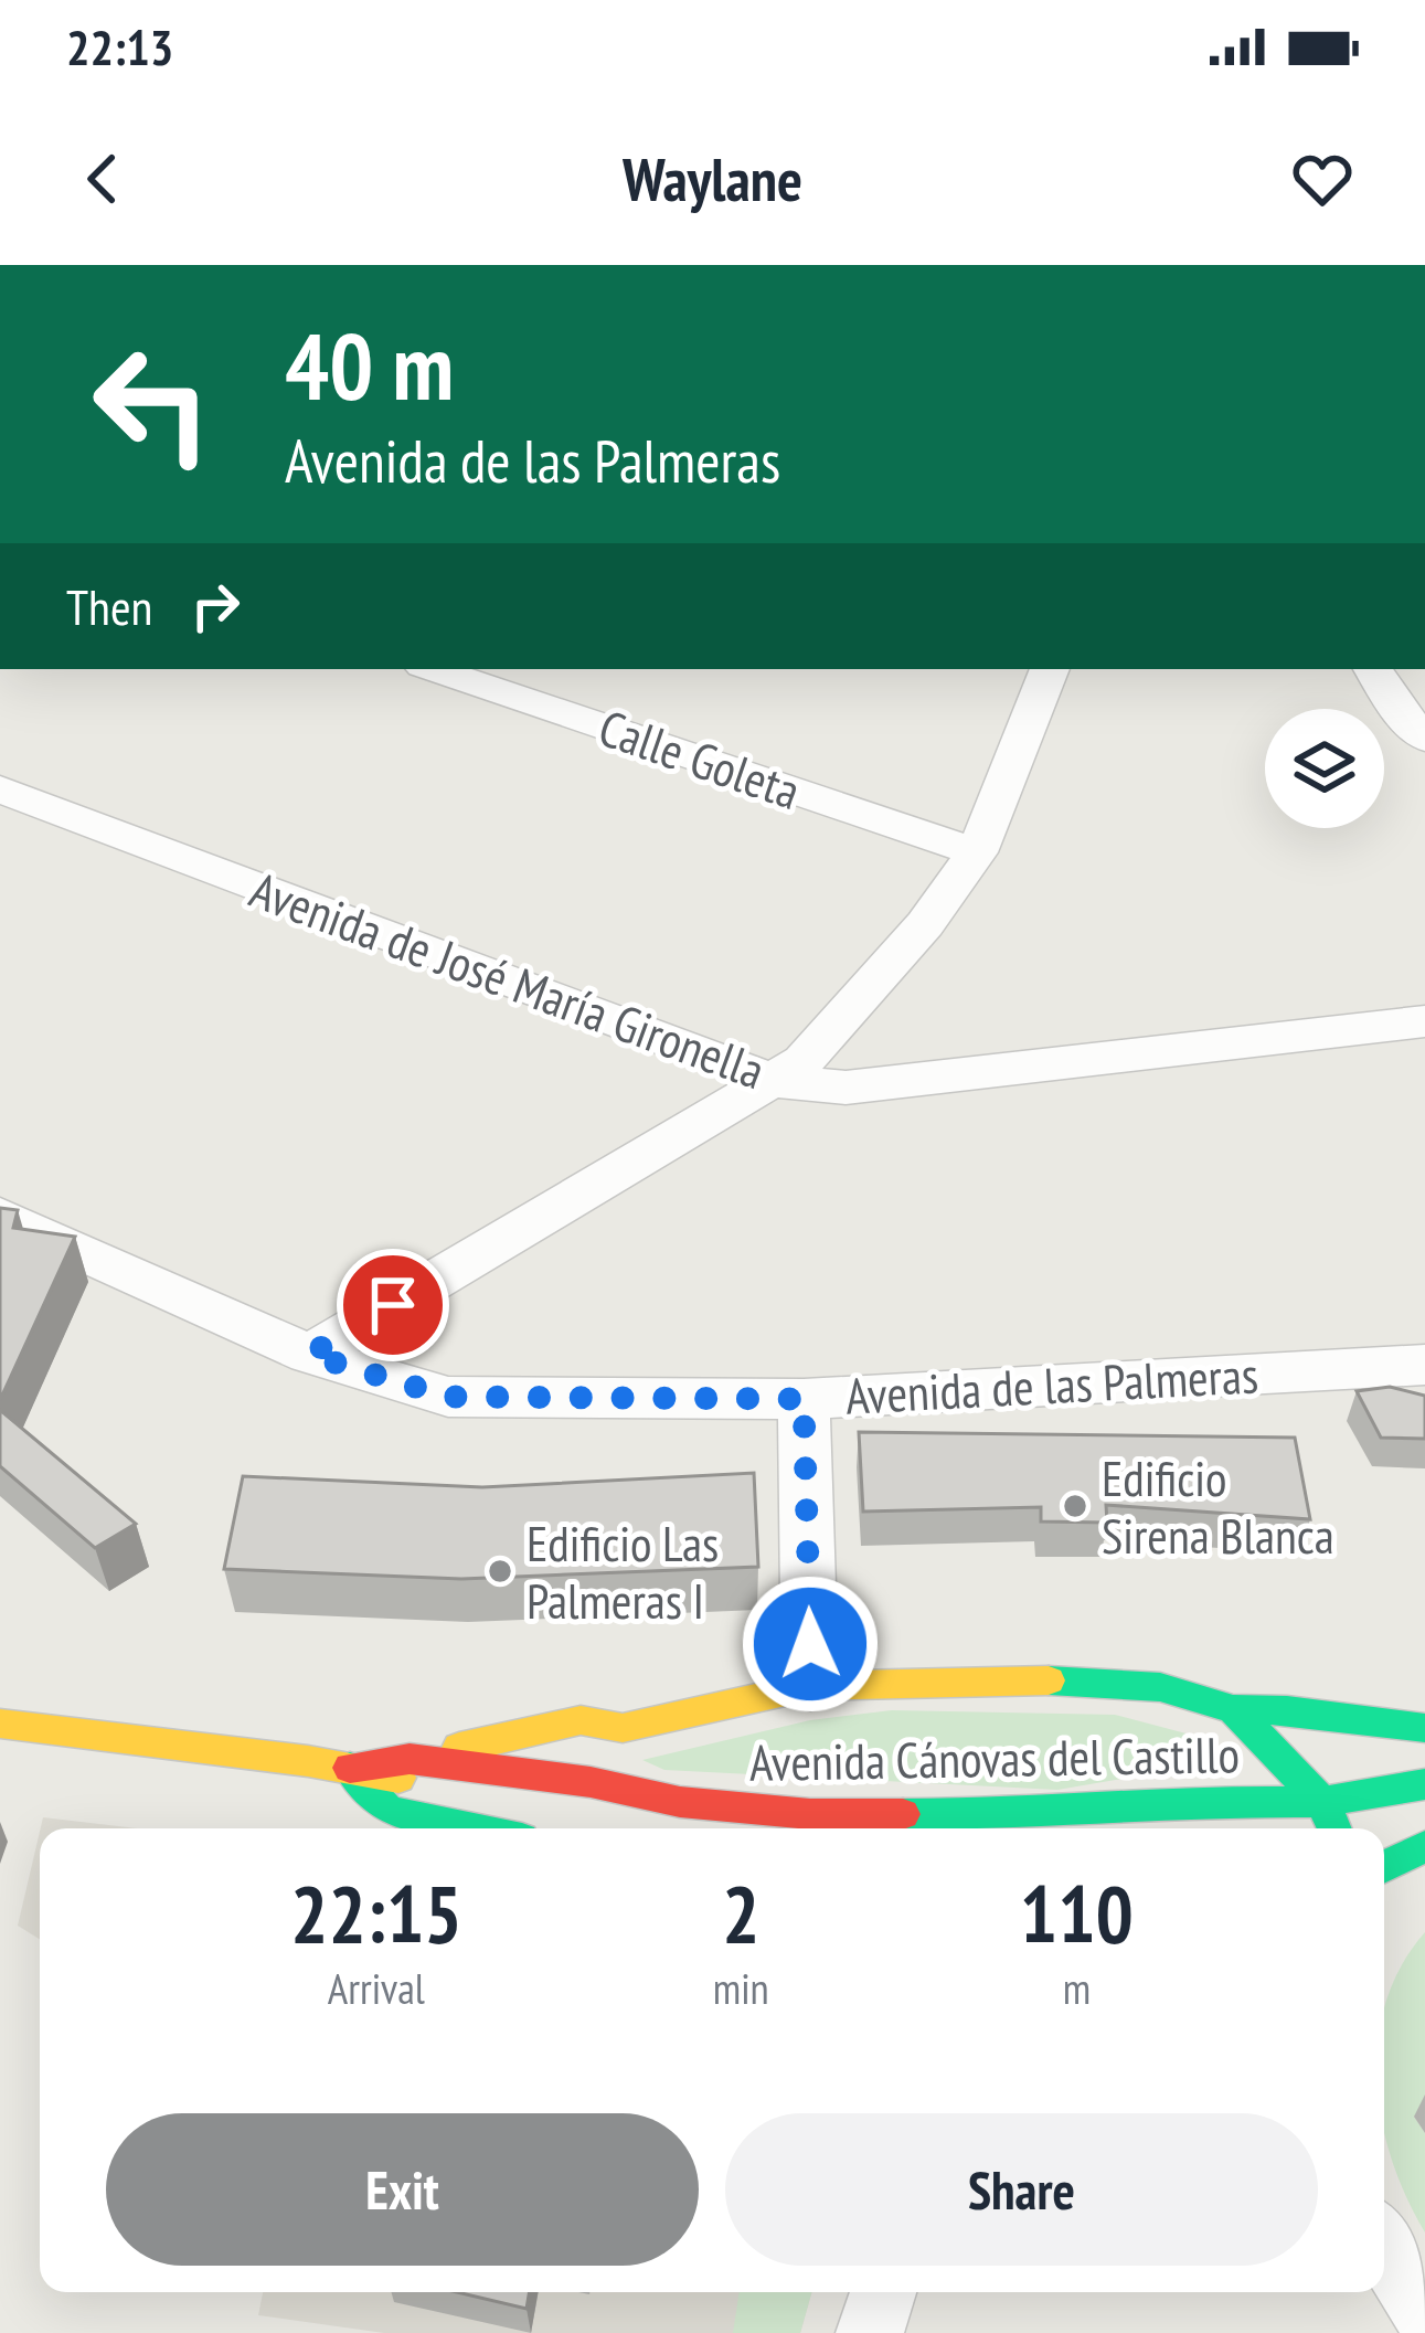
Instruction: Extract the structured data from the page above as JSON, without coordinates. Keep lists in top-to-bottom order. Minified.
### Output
{"streets":{"main road":["Avenida Cánovas del Castillo"],"street":["Calle Goleta","Avenida de José María Gironella","Avenida de las Palmeras"]},"places":["Edificio Sirena Blanca","Edificio Las Palmeras I"],"page":{"status":"22:13","header":"Waylane","turn":["40 m","Avenida de las Palmeras"],"then":"Then","eta":["22:15","Arrival","2","min","110","m"],"buttons":["Exit","Share"]}}
